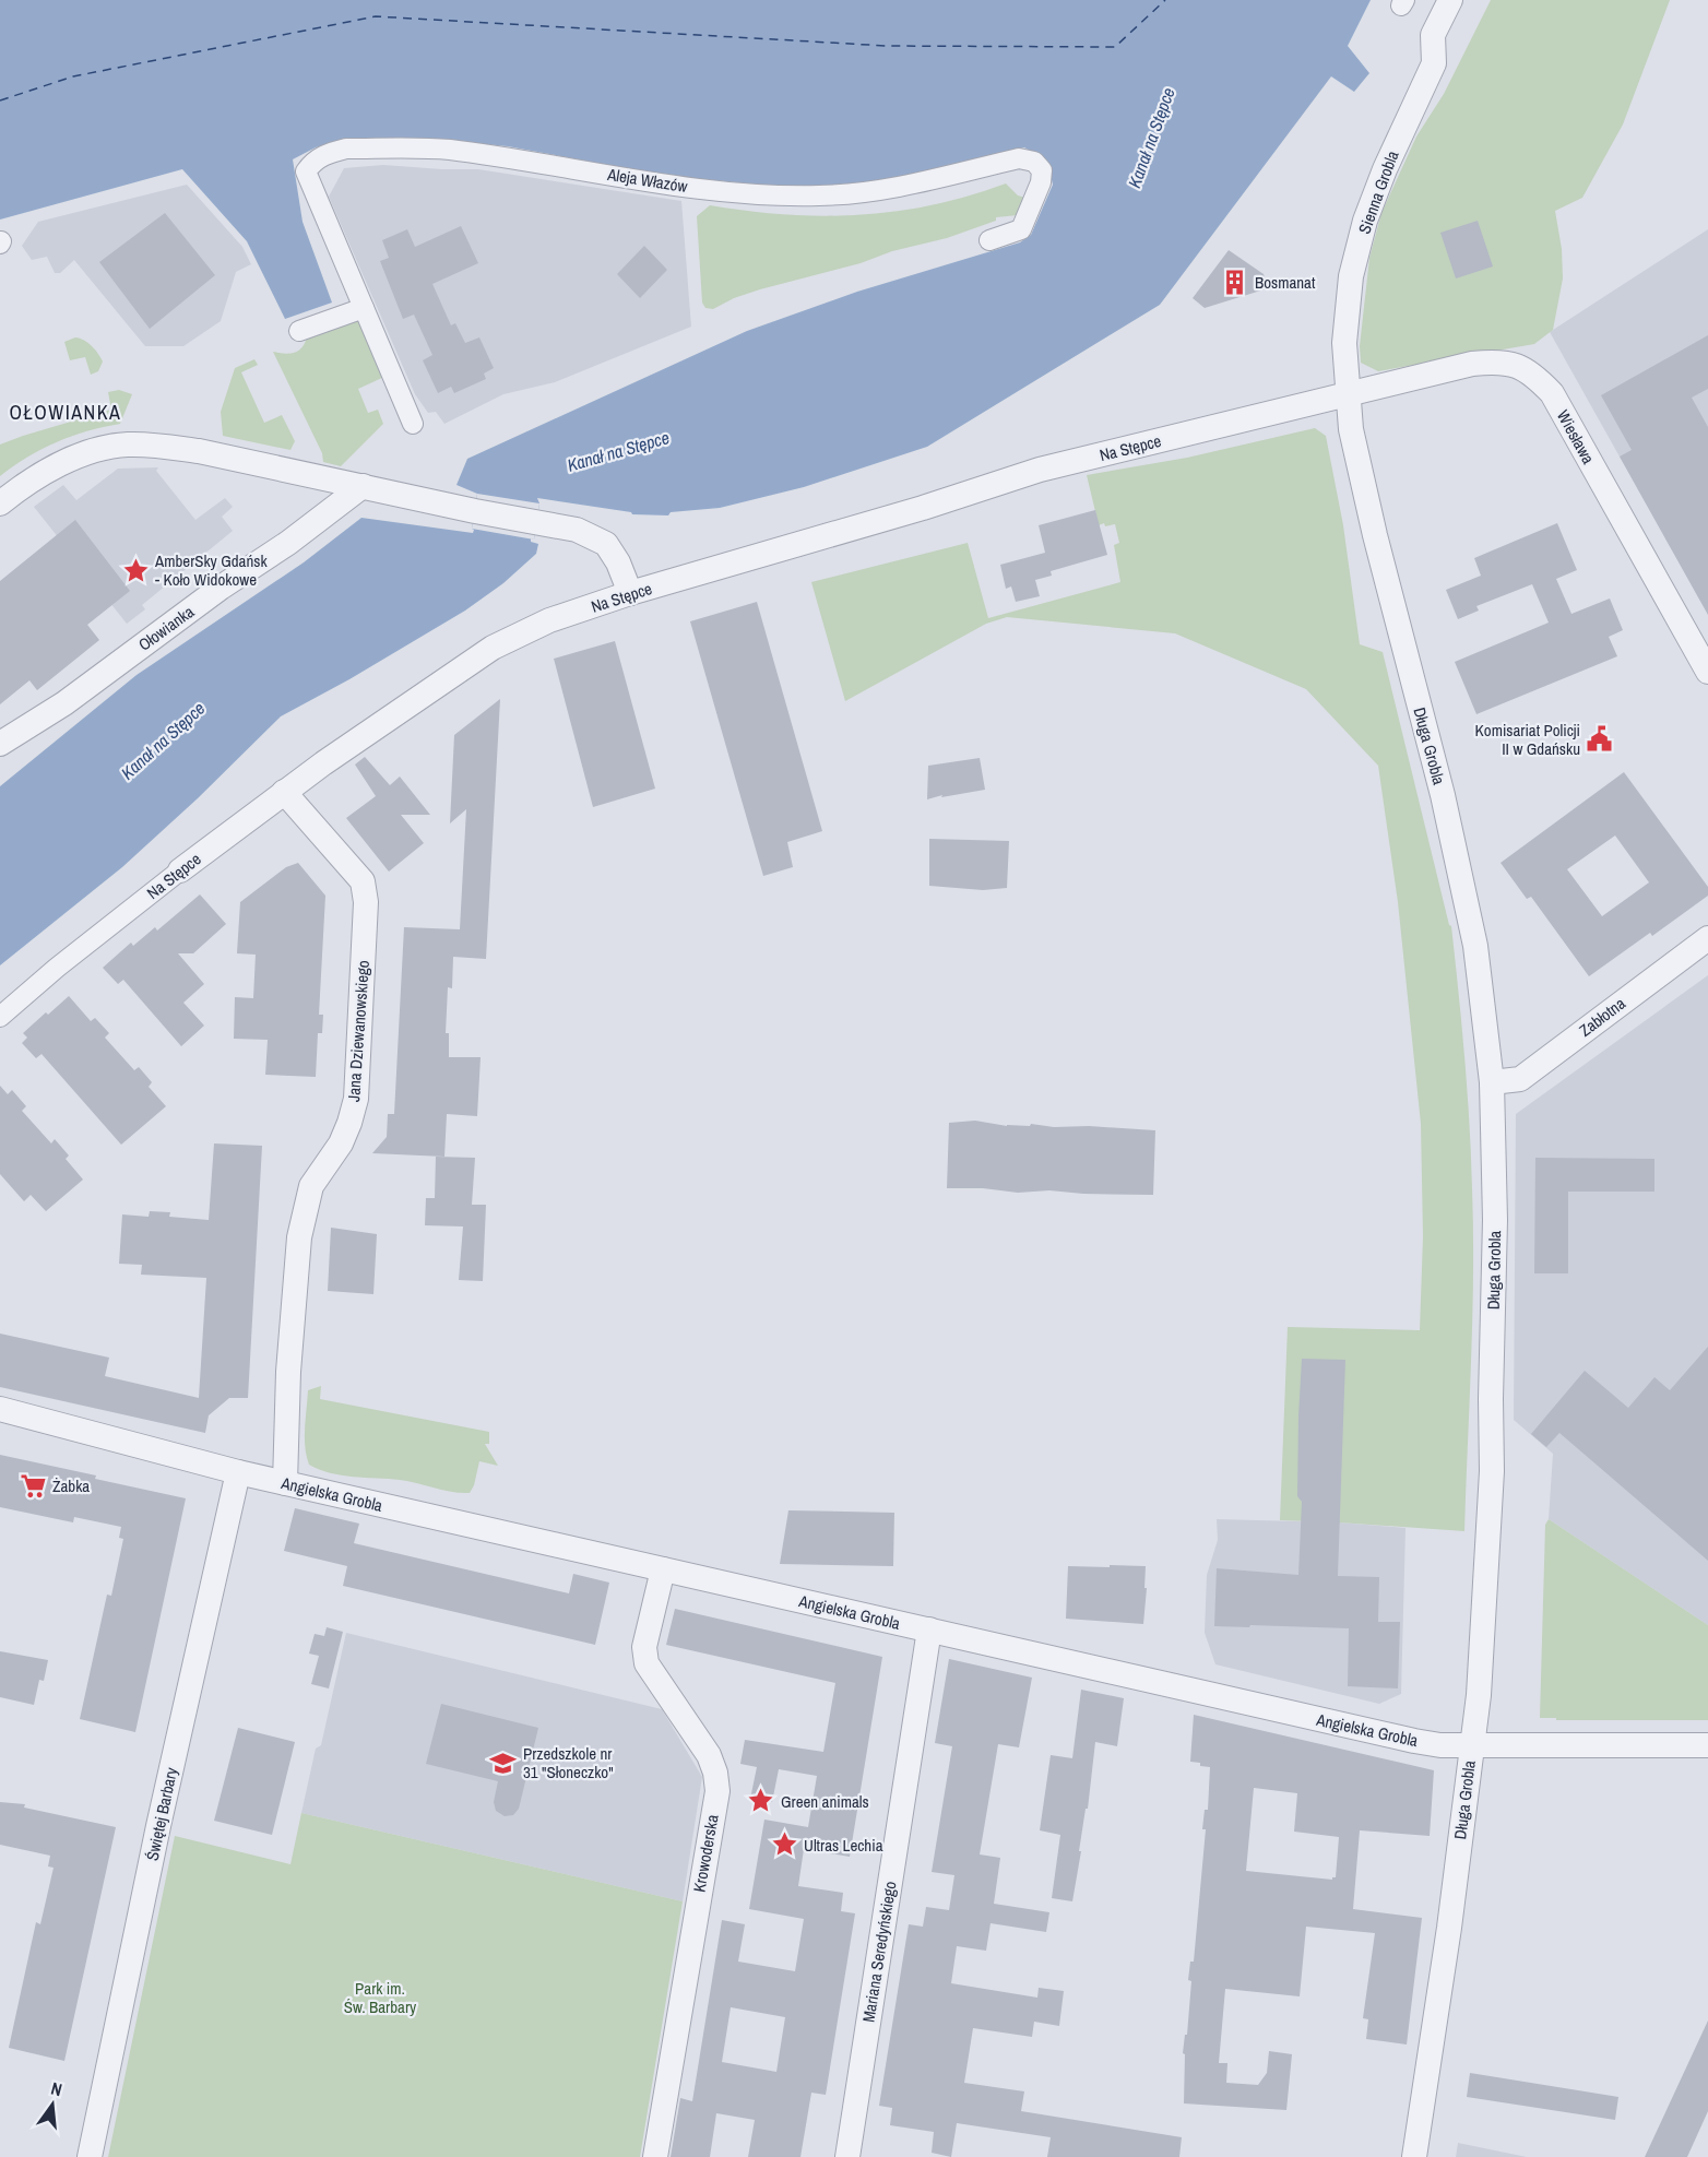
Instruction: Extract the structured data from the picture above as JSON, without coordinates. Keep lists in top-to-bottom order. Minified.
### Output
{"streets":{"street":["Aleja Włazów","Sienna Grobla","Wiesława","Na Stępce","Ołowianka","Długa Grobla","Zabłotna","Jana Dziewanowskiego","Angielska Grobla","Świętej Barbary","Krowoderska","Mariana Seredyńskiego"]},"crossings":[["Sienna Grobla","Wiesława"],["Sienna Grobla","Na Stępce"],["Sienna Grobla","Długa Grobla"],["Wiesława","Na Stępce"],["Wiesława","Długa Grobla"],["Na Stępce","Długa Grobla"],["Na Stępce","Jana Dziewanowskiego"],["Długa Grobla","Zabłotna"],["Długa Grobla","Angielska Grobla"],["Jana Dziewanowskiego","Angielska Grobla"],["Angielska Grobla","Świętej Barbary"],["Angielska Grobla","Krowoderska"],["Angielska Grobla","Mariana Seredyńskiego"]],"districts":["OŁOWIANKA"],"water":["Kanał na Stępce"],"parks":["Park im. Św. Barbary"],"places":{"building":["Bosmanat"],"place":["AmberSky Gdańsk - Koło Widokowe","Green animals","Ultras Lechia"],"public building":["Komisariat Policji II w Gdańsku"],"supermarket":["Żabka"],"school or university":["Przedszkole nr 31 \"Słoneczko\""]},"north":"top"}
